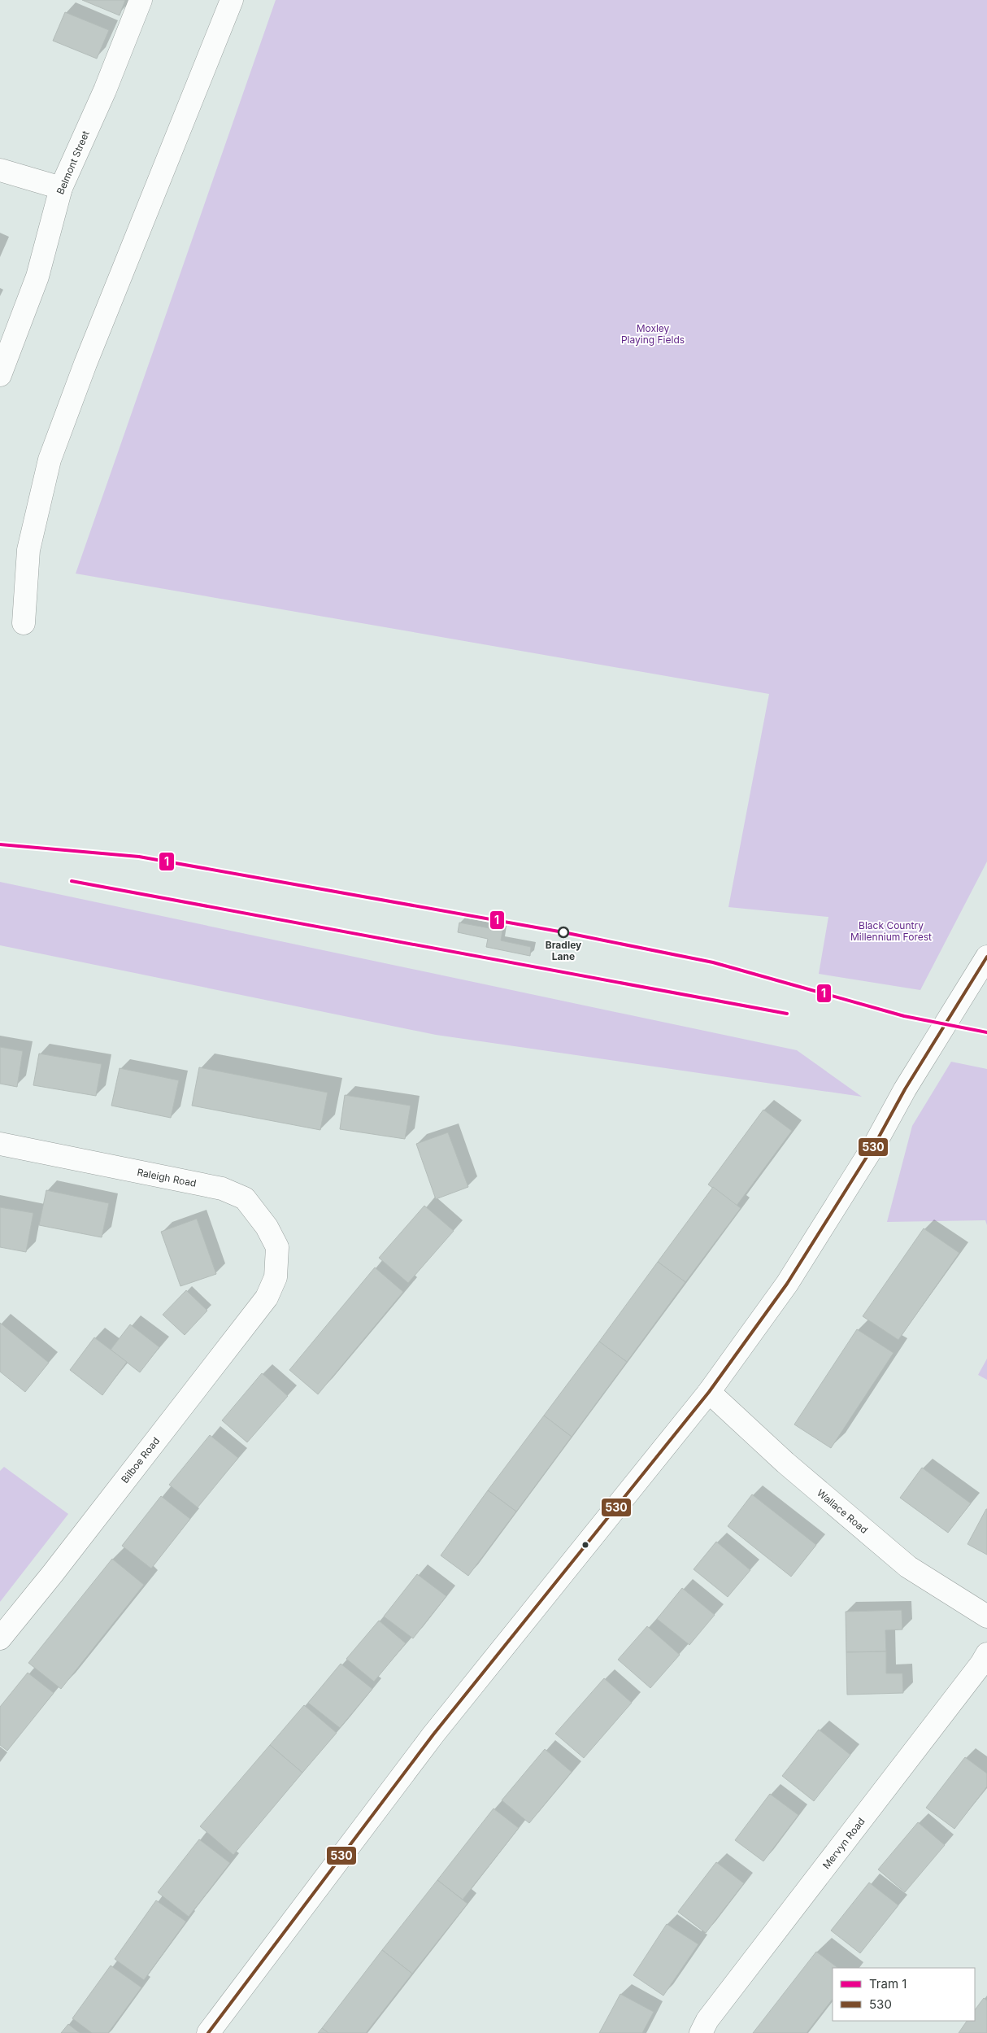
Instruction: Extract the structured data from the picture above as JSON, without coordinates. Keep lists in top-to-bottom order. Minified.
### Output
{"streets":{"street":["Belmont Street","Raleigh Road","Bilboe Road","Wallace Road","Mervyn Road"]},"crossings":[["Raleigh Road","Bilboe Road"]],"parks":["Moxley Playing Fields","Black Country Millennium Forest"],"places":["Bradley Lane"],"lines":["tram line 1","transit line 530"],"legend":["Tram 1","530"]}
